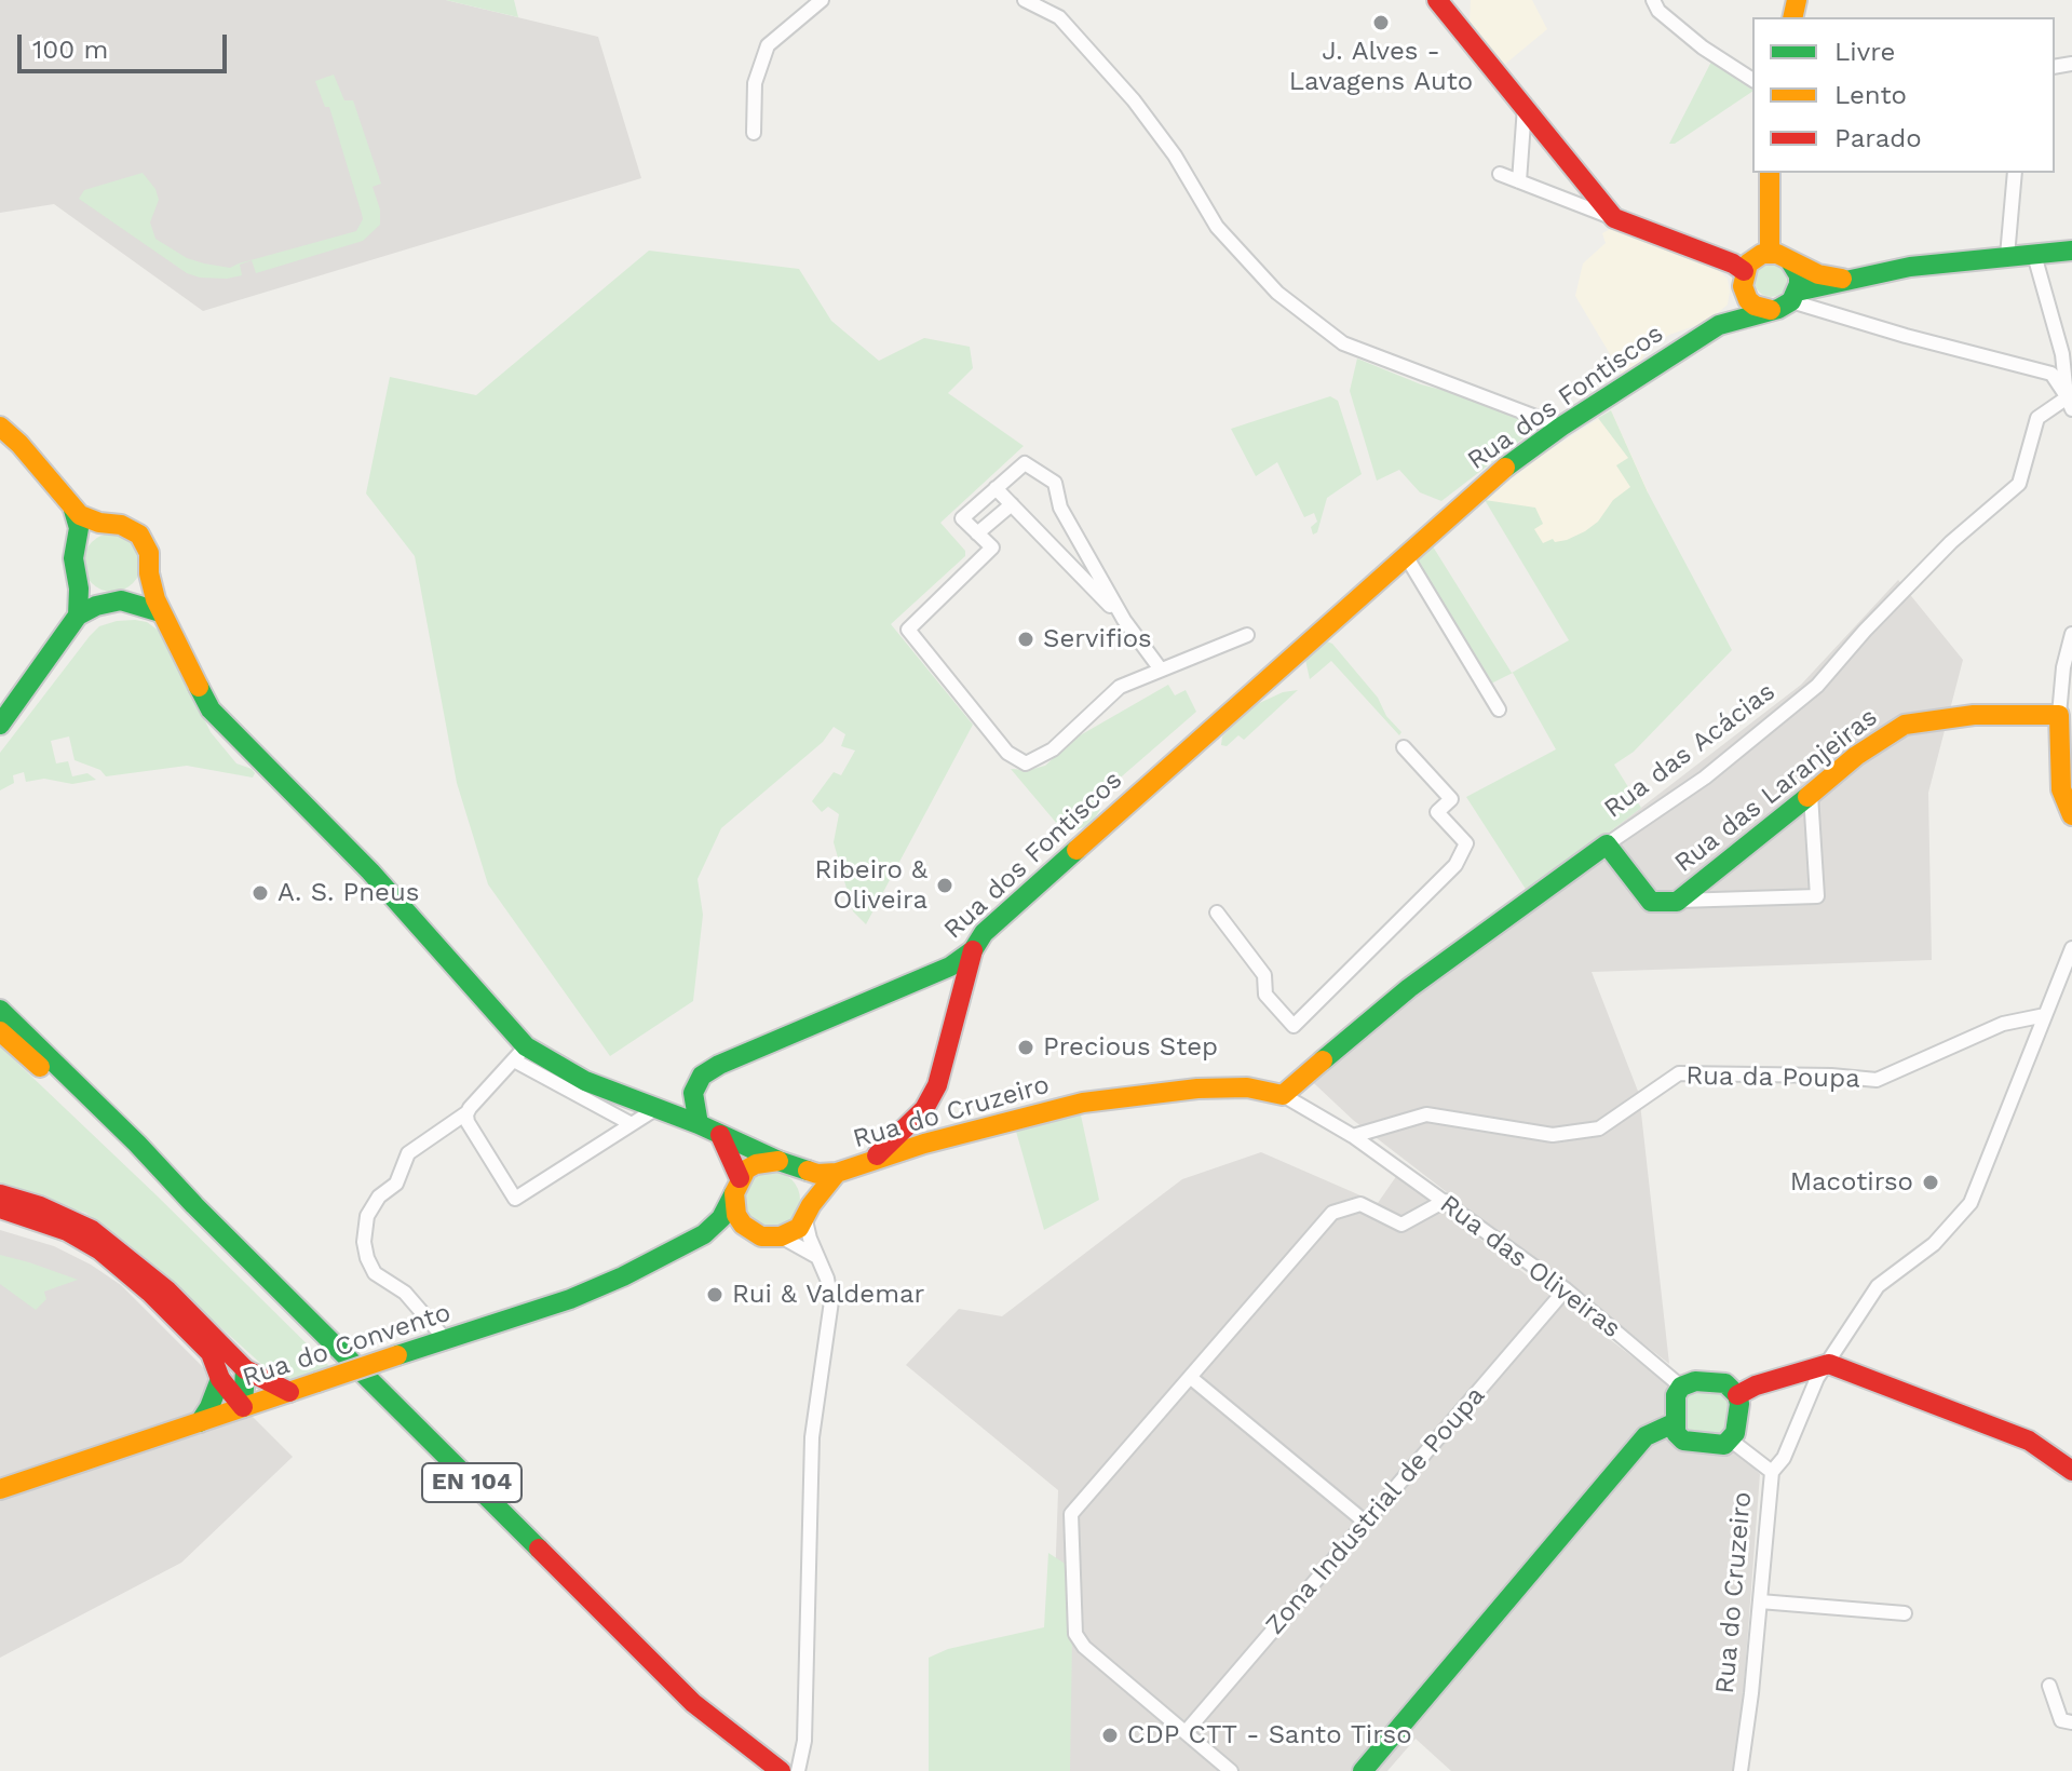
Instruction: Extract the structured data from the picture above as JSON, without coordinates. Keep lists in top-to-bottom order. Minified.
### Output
{"streets":{"street":["Rua dos Fontiscos","Rua das Acácias","Rua das Laranjeiras","Rua da Poupa","Rua do Cruzeiro","Rua das Oliveiras","Rua do Convento","EN 104","Zona Industrial de Poupa"]},"crossings":[["Rua das Acácias","Rua das Laranjeiras"],["Rua das Acácias","Rua do Cruzeiro"],["Rua da Poupa","Rua do Cruzeiro"],["Rua do Cruzeiro","Rua das Oliveiras"],["Rua das Oliveiras","Zona Industrial de Poupa"]],"places":["J. Alves - Lavagens Auto","Servifios","Ribeiro & Oliveira","A. S. Pneus","Precious Step","Macotirso","Rui & Valdemar","CDP CTT - Santo Tirso"],"legend":["Livre","Lento","Parado"],"scale_bar":"100 m"}
